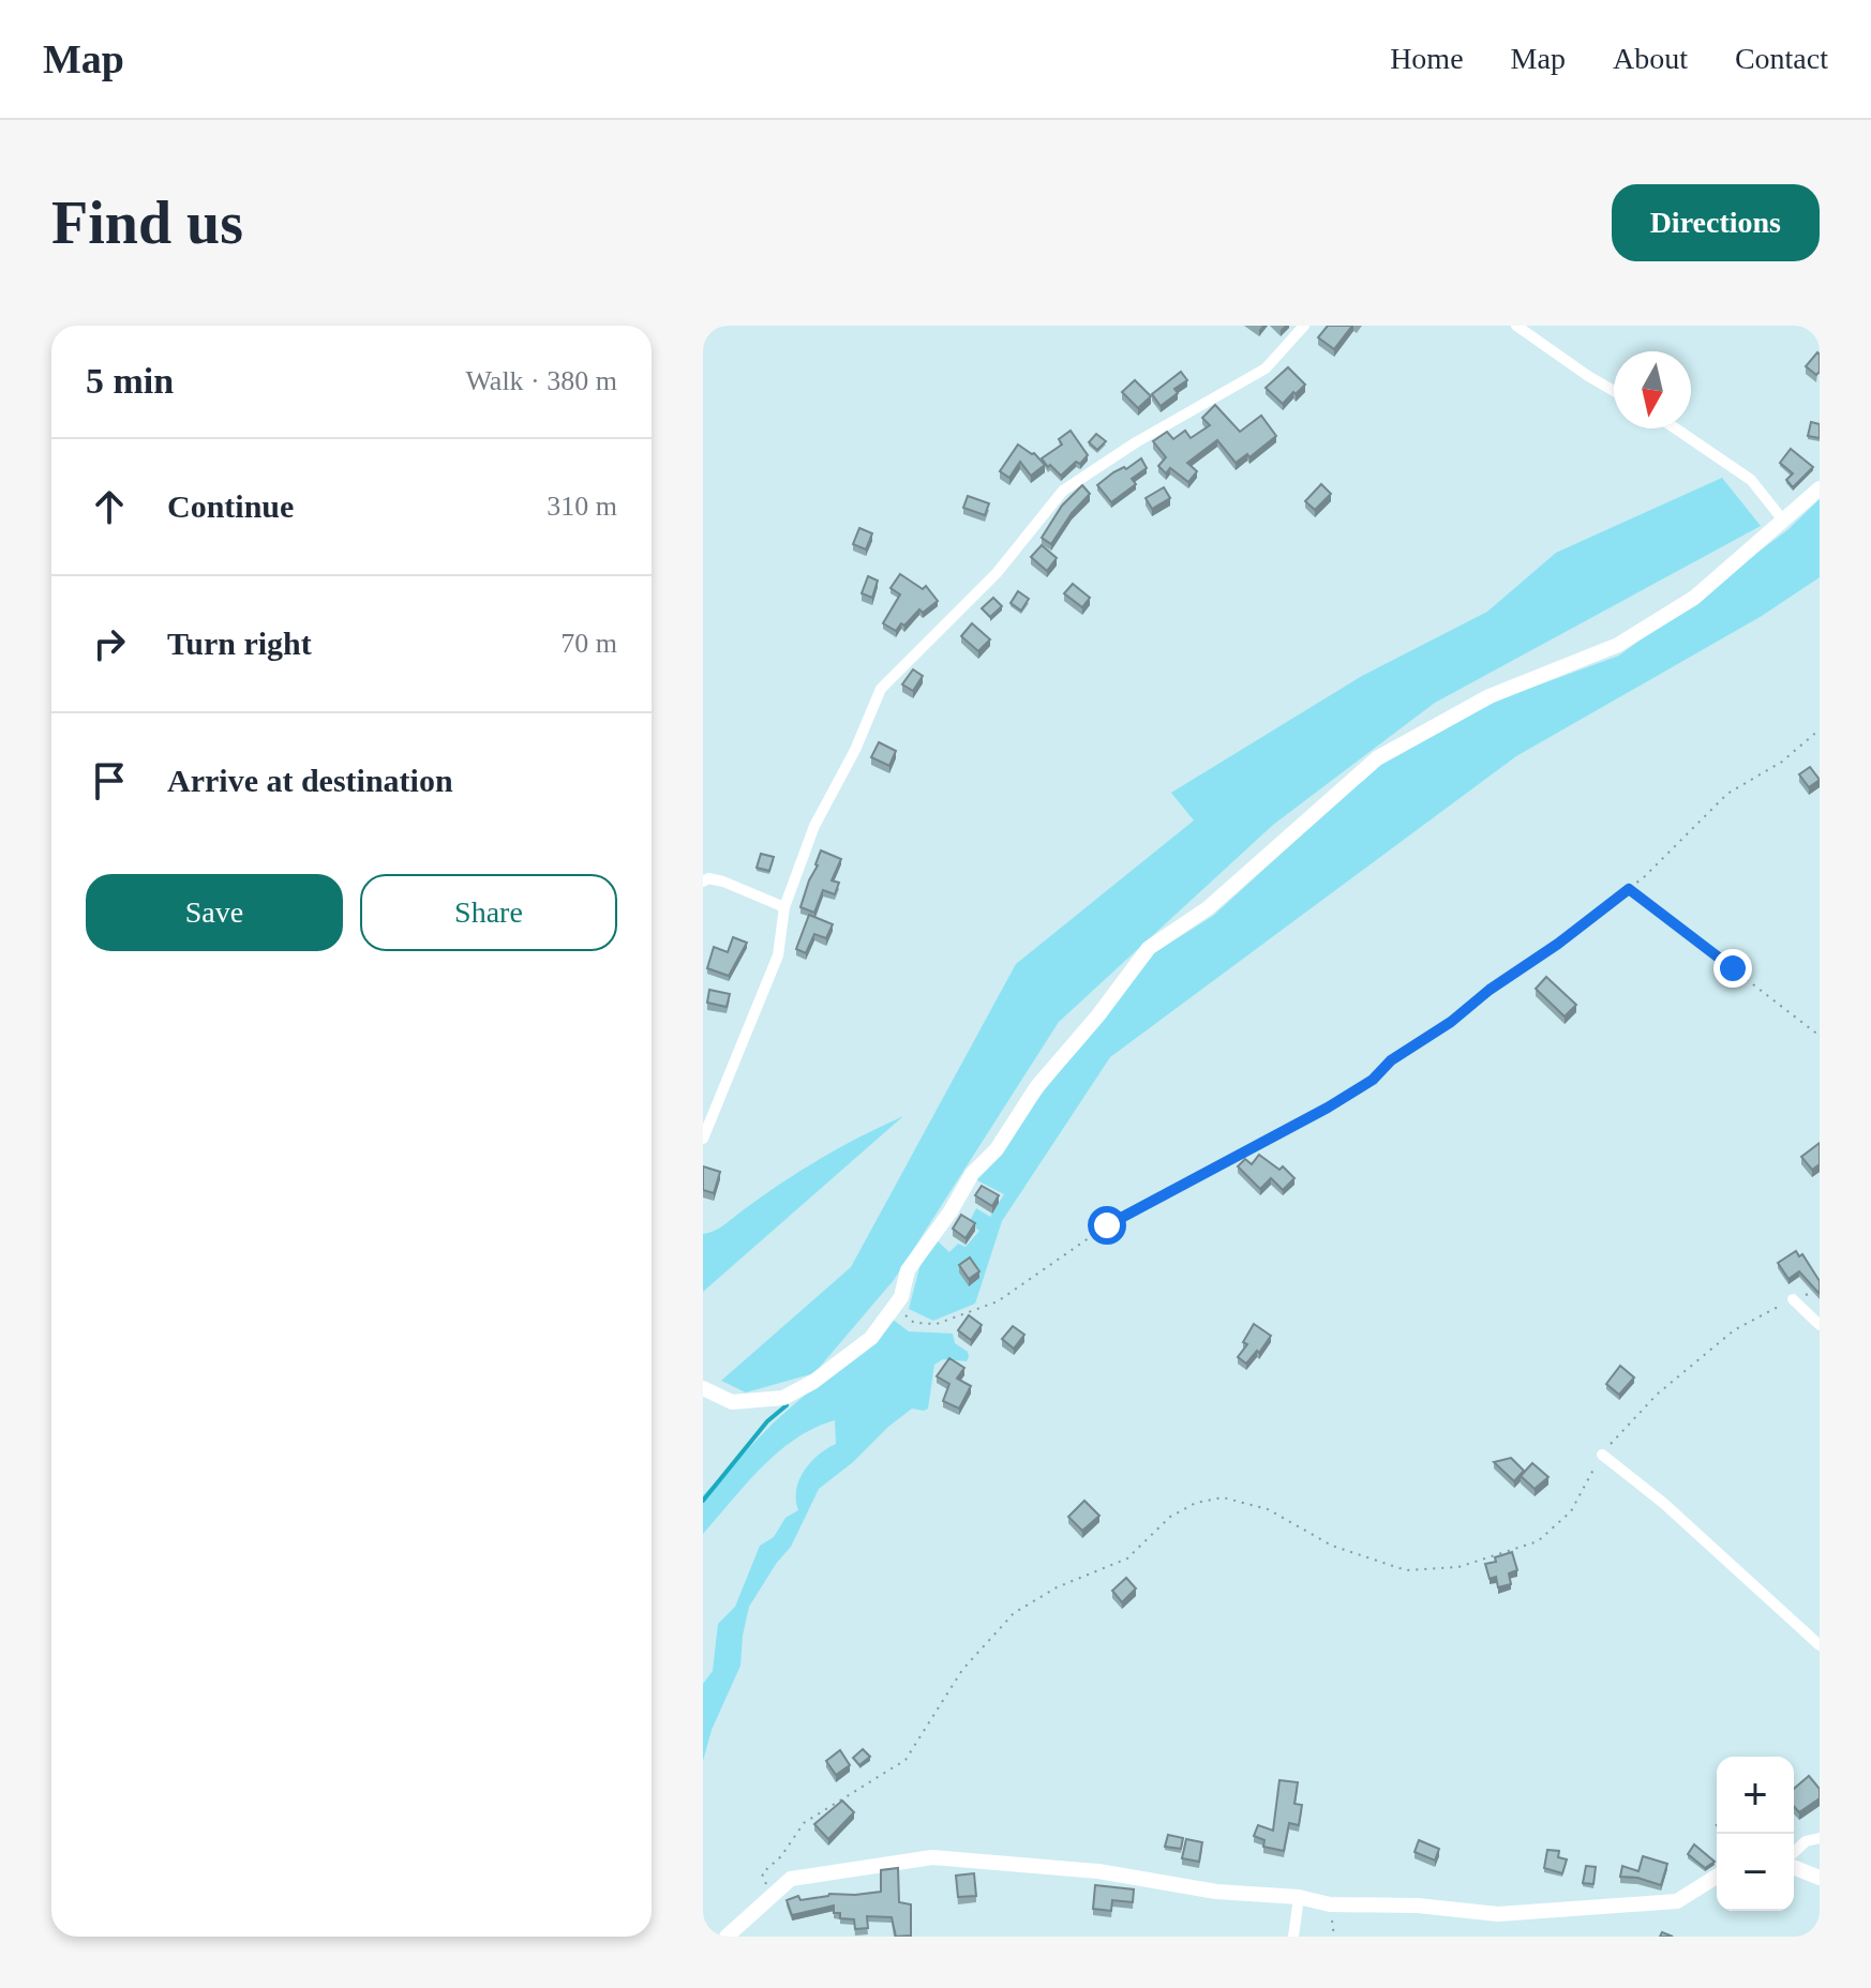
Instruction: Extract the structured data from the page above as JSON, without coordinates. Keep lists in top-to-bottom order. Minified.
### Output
{"north":"bottom","page":{"header":"Map","nav":["Home","Map","About","Contact"],"buttons":["Directions",["Save","Share"]],"title":"Find us","heading":["5 min","Walk · 380 m"],"list":[["Continue","310 m"],["Turn right","70 m"],"Arrive at destination"],"map_buttons":["+","−"]}}
